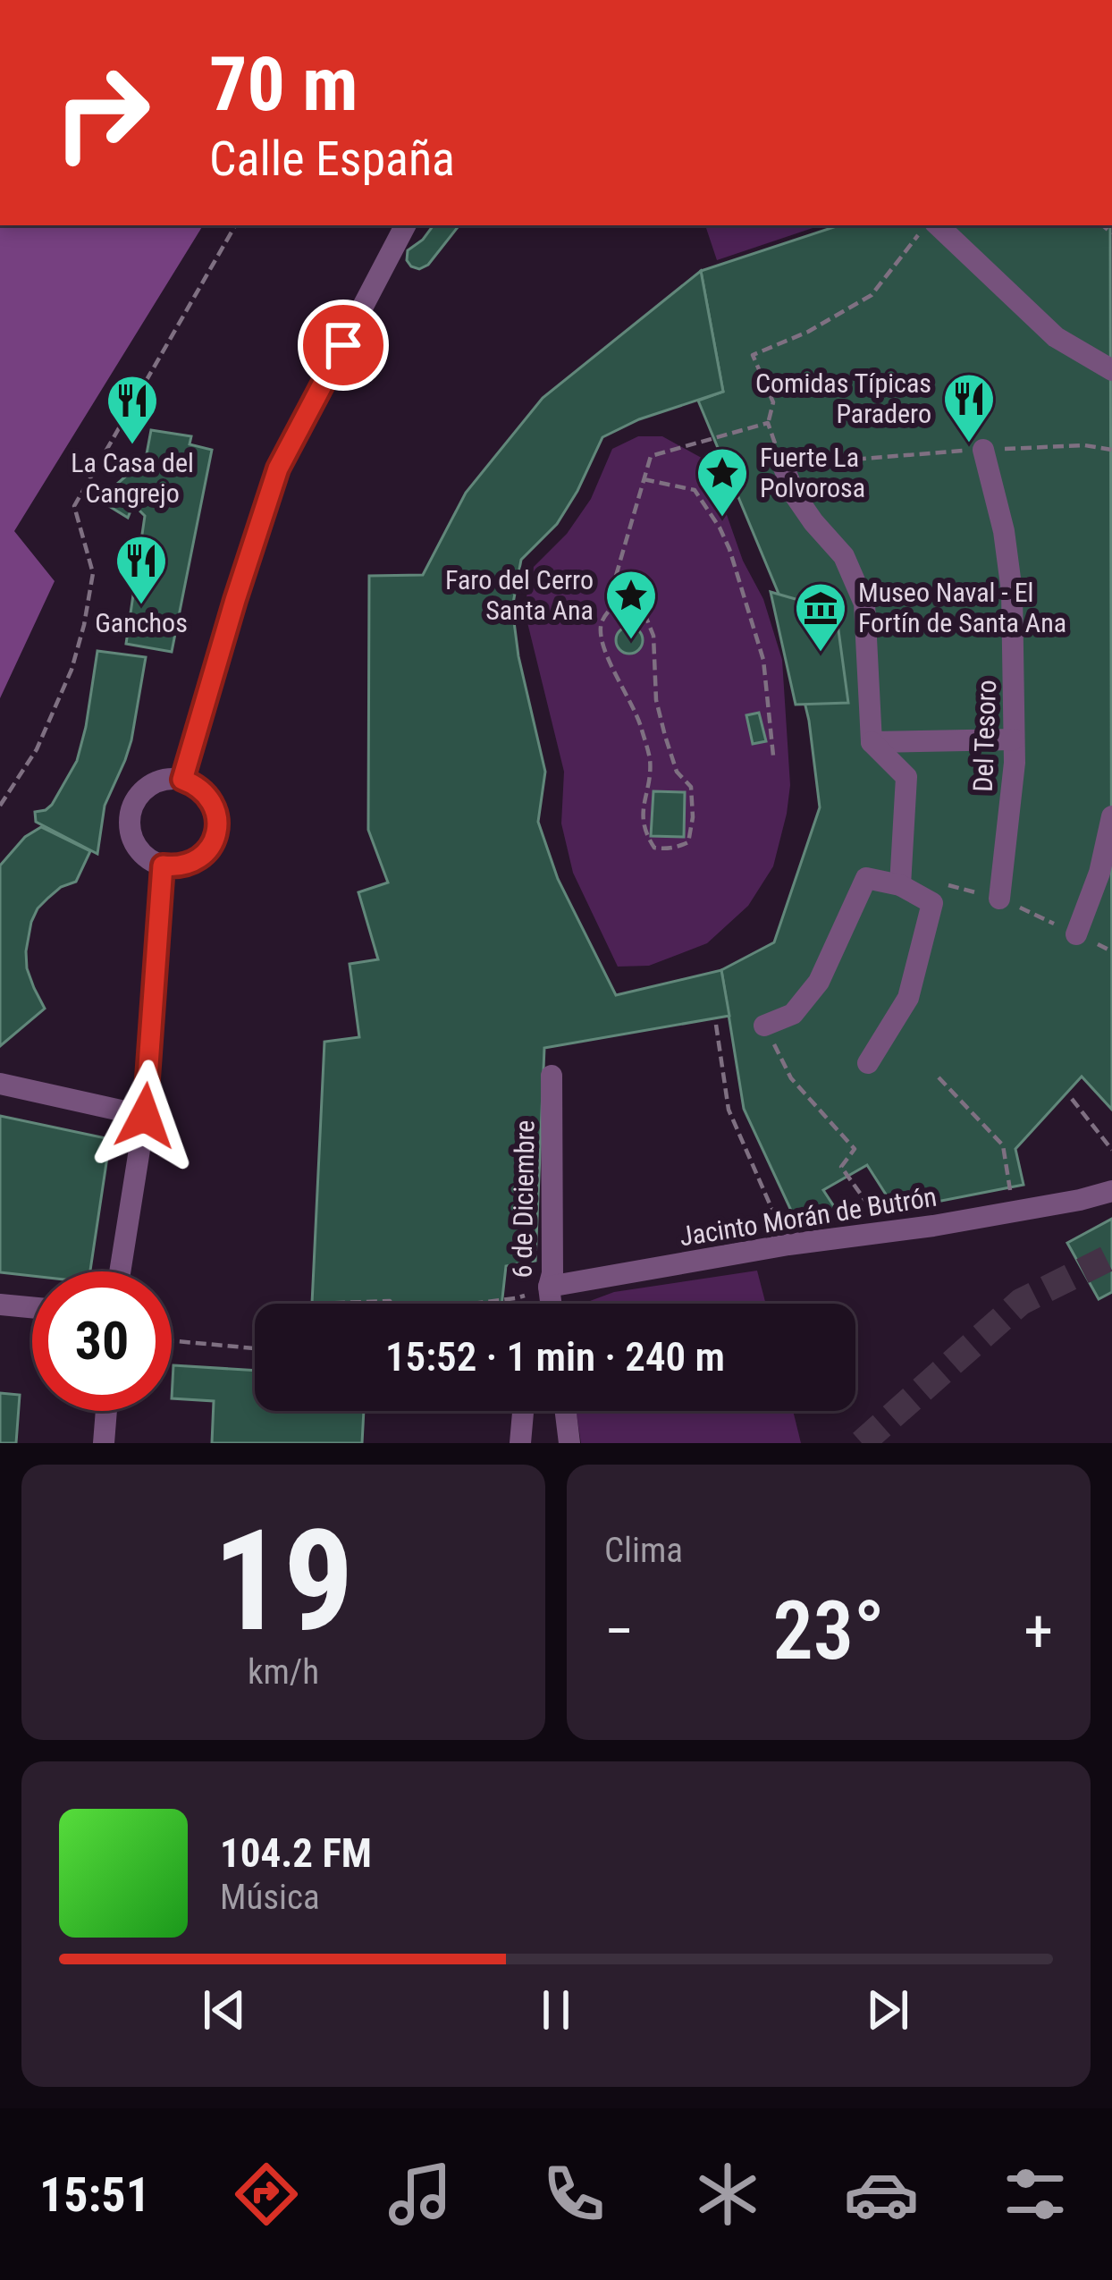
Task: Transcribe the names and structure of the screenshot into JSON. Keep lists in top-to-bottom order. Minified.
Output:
{"streets":{"street":["Del Tesoro","6 de Diciembre","Jacinto Morán de Butrón"]},"crossings":[["6 de Diciembre","Jacinto Morán de Butrón"]],"places":{"restaurant":["Comidas Típicas Paradero","La Casa del Cangrejo","Ganchos"],"place":["Fuerte La Polvorosa","Faro del Cerro Santa Ana"],"museum":["Museo Naval - El Fortín de Santa Ana"]},"page":{"turn":["70 m","Calle España"],"limit":"30","trip":"15:52 · 1 min · 240 m","tile":[["19","km/h"],"Clima"],"heat":["−","23°","+"],"song":["104.2 FM","Música"],"tabs":"15:51"}}
